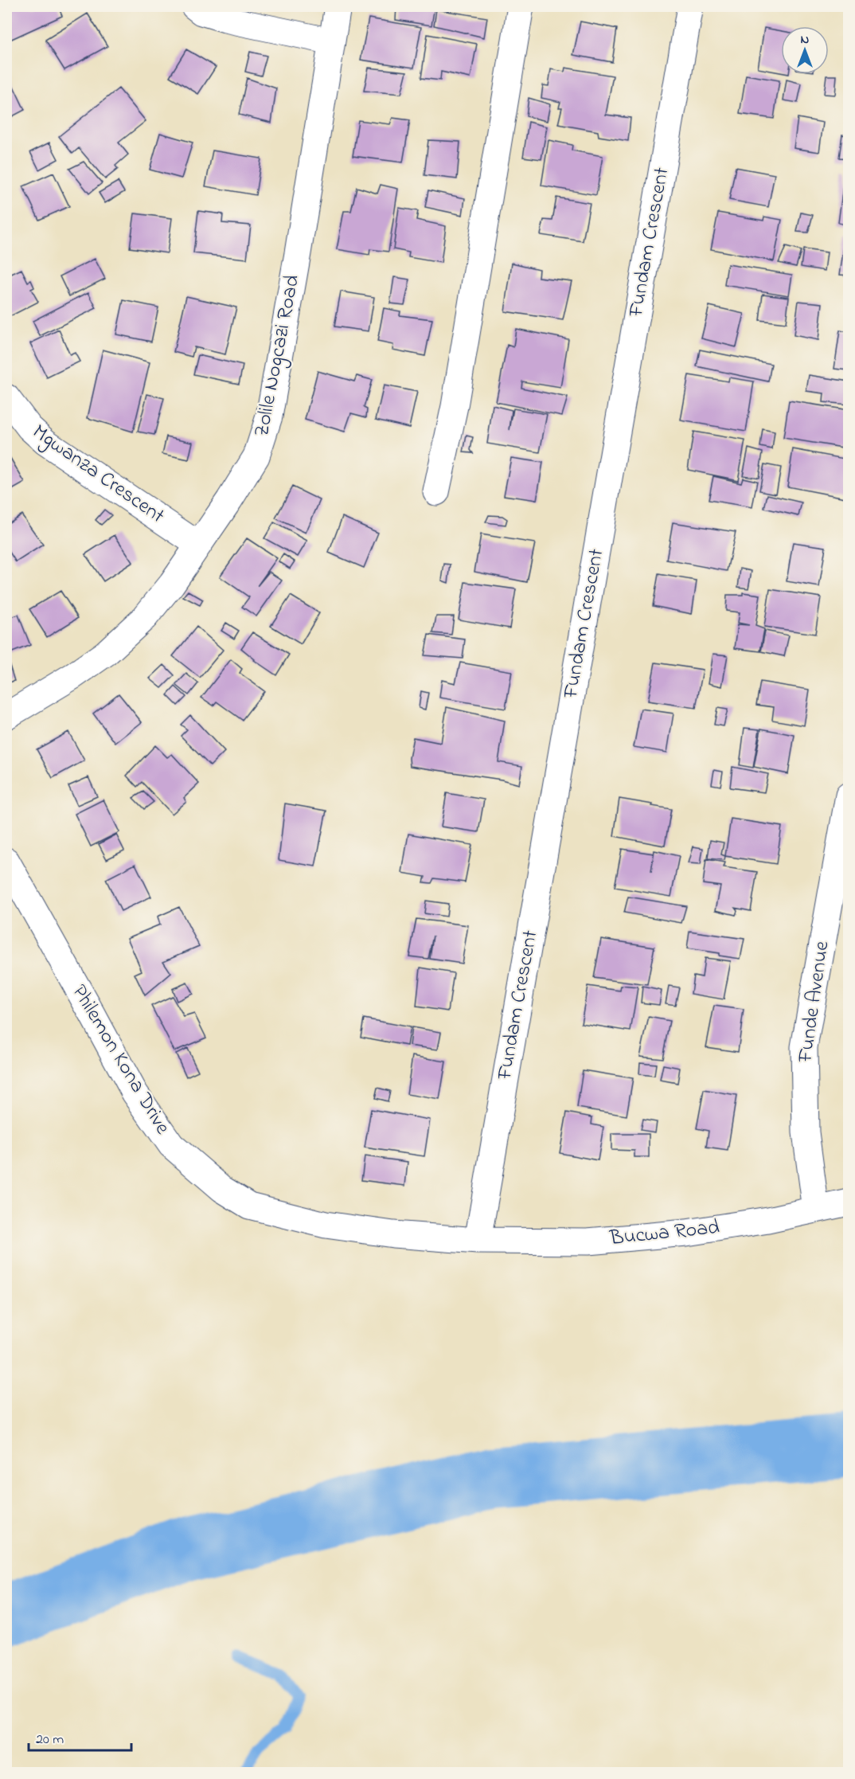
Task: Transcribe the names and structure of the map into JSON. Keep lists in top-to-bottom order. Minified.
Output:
{"streets":{"street":["Fundam Crescent","Zolile Nogcazi Road","Mgwanza Crescent","Funde Avenue","Philemon Kona Drive","Bucwa Road"]},"crossings":[["Fundam Crescent","Philemon Kona Drive"],["Fundam Crescent","Bucwa Road"],["Zolile Nogcazi Road","Mgwanza Crescent"],["Funde Avenue","Bucwa Road"],["Philemon Kona Drive","Bucwa Road"]],"scale_bar":"20 m","north":"top"}
